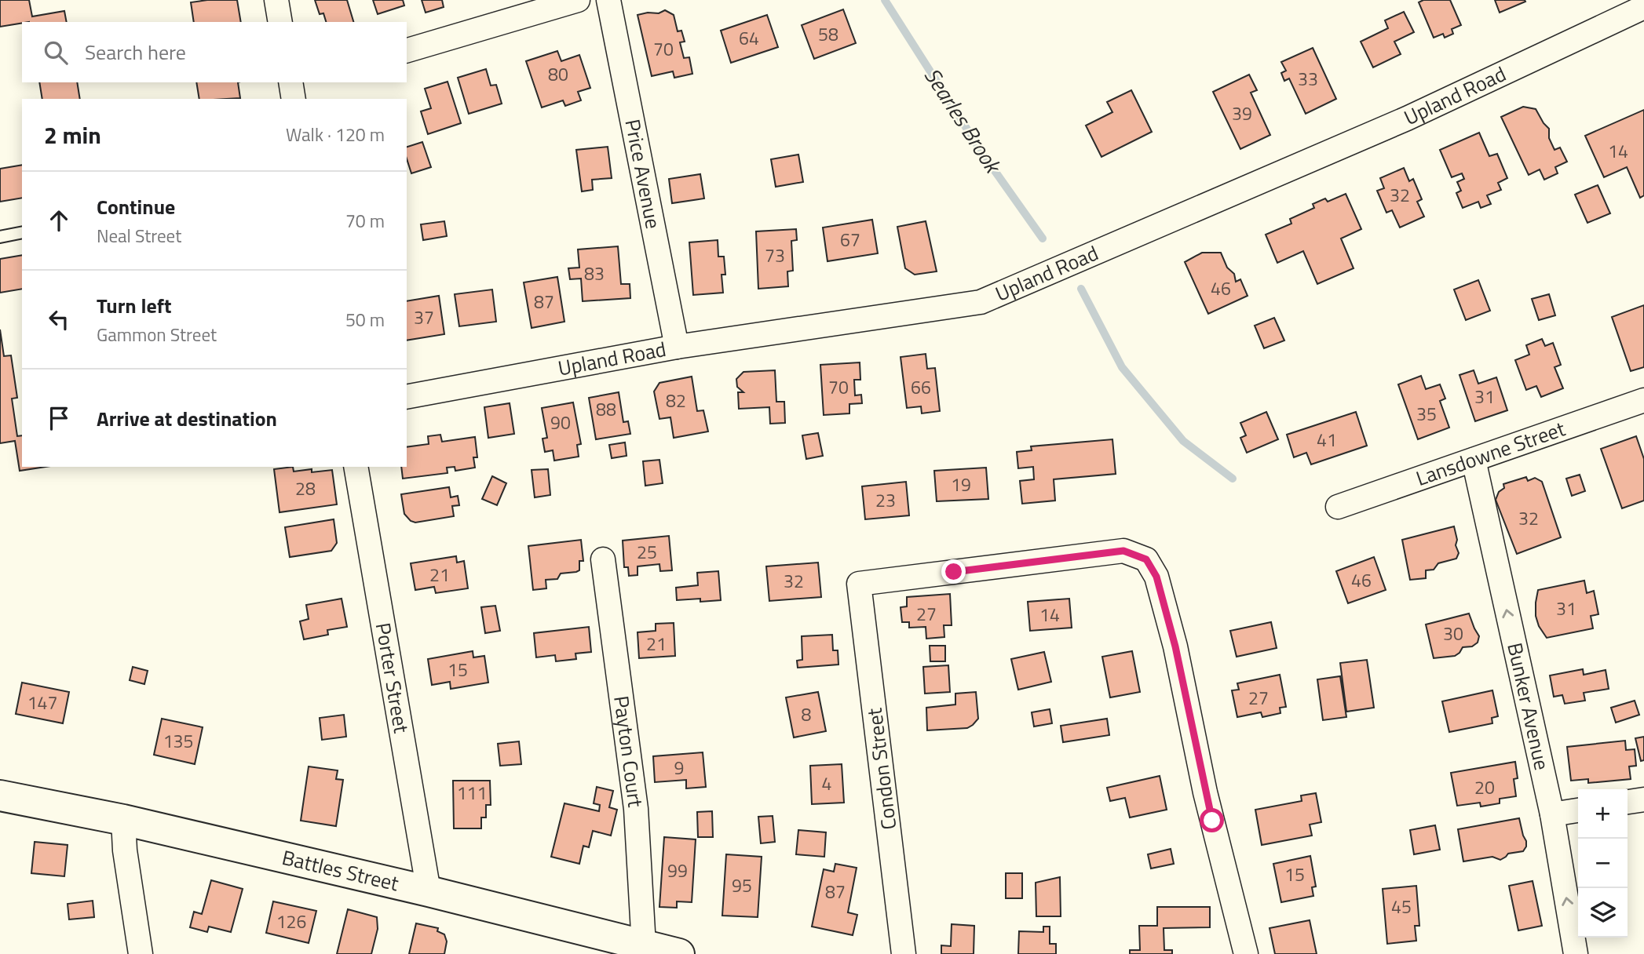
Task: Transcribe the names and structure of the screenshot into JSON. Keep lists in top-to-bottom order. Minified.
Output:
{"streets":{"street":["Upland Road","Price Avenue","Lansdowne Street","Porter Street","Bunker Avenue","Payton Court","Condon Street","Battles Street"]},"crossings":[["Upland Road","Price Avenue"],["Lansdowne Street","Bunker Avenue"],["Porter Street","Battles Street"],["Payton Court","Battles Street"]],"one_way":["Bunker Avenue"],"water":["Searles Brook"],"house_numbers":["58","64","70","80","33","39","14","32","67","73","83","46","87","37","70","66","31","82","88","35","90","41","19","28","23","32","25","21","46","32","31","27","14","30","21","15","27","147","8","135","9","4","20","111","99","15","95","87","45","126"],"page":{"search":"Search here","heading":["2 min","Walk · 120 m"],"list":[["Continue","Neal Street","70 m"],["Turn left","Gammon Street","50 m"],"Arrive at destination"],"map_buttons":["+","−"]}}
